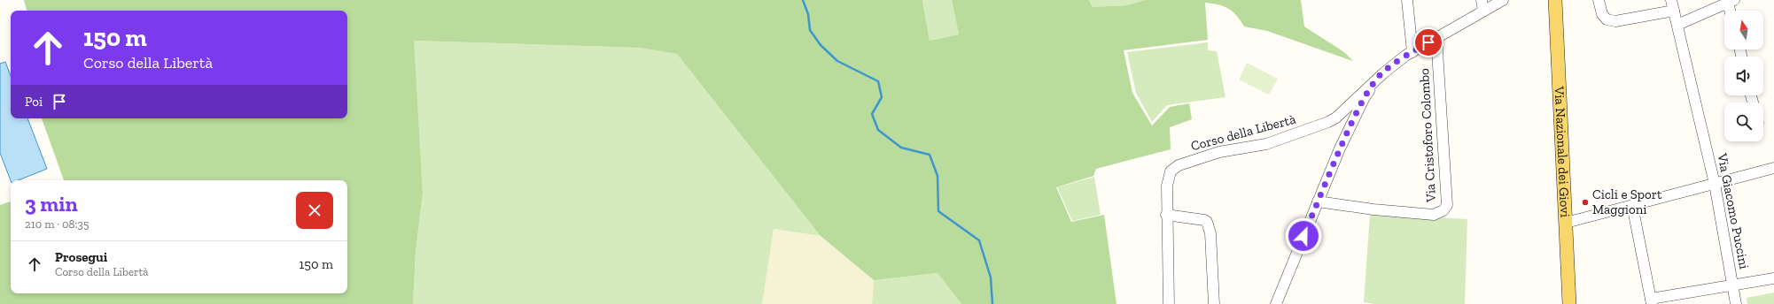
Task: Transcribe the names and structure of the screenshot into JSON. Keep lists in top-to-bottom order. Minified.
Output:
{"streets":{"main road":["Via Nazionale dei Giovi"],"street":["Corso della Libertà","Via Cristoforo Colombo","Via Giacomo Puccini"]},"crossings":[["Corso della Libertà","Via Cristoforo Colombo"]],"places":["Cicli e Sport Maggioni"],"north":"top","page":{"turn":["150 m","Corso della Libertà"],"then":"Poi","heading":["3 min","210 m · 08:35"],"list":[{"name":"Prosegui","note":"Corso della Libertà","value":"150 m"}]}}
